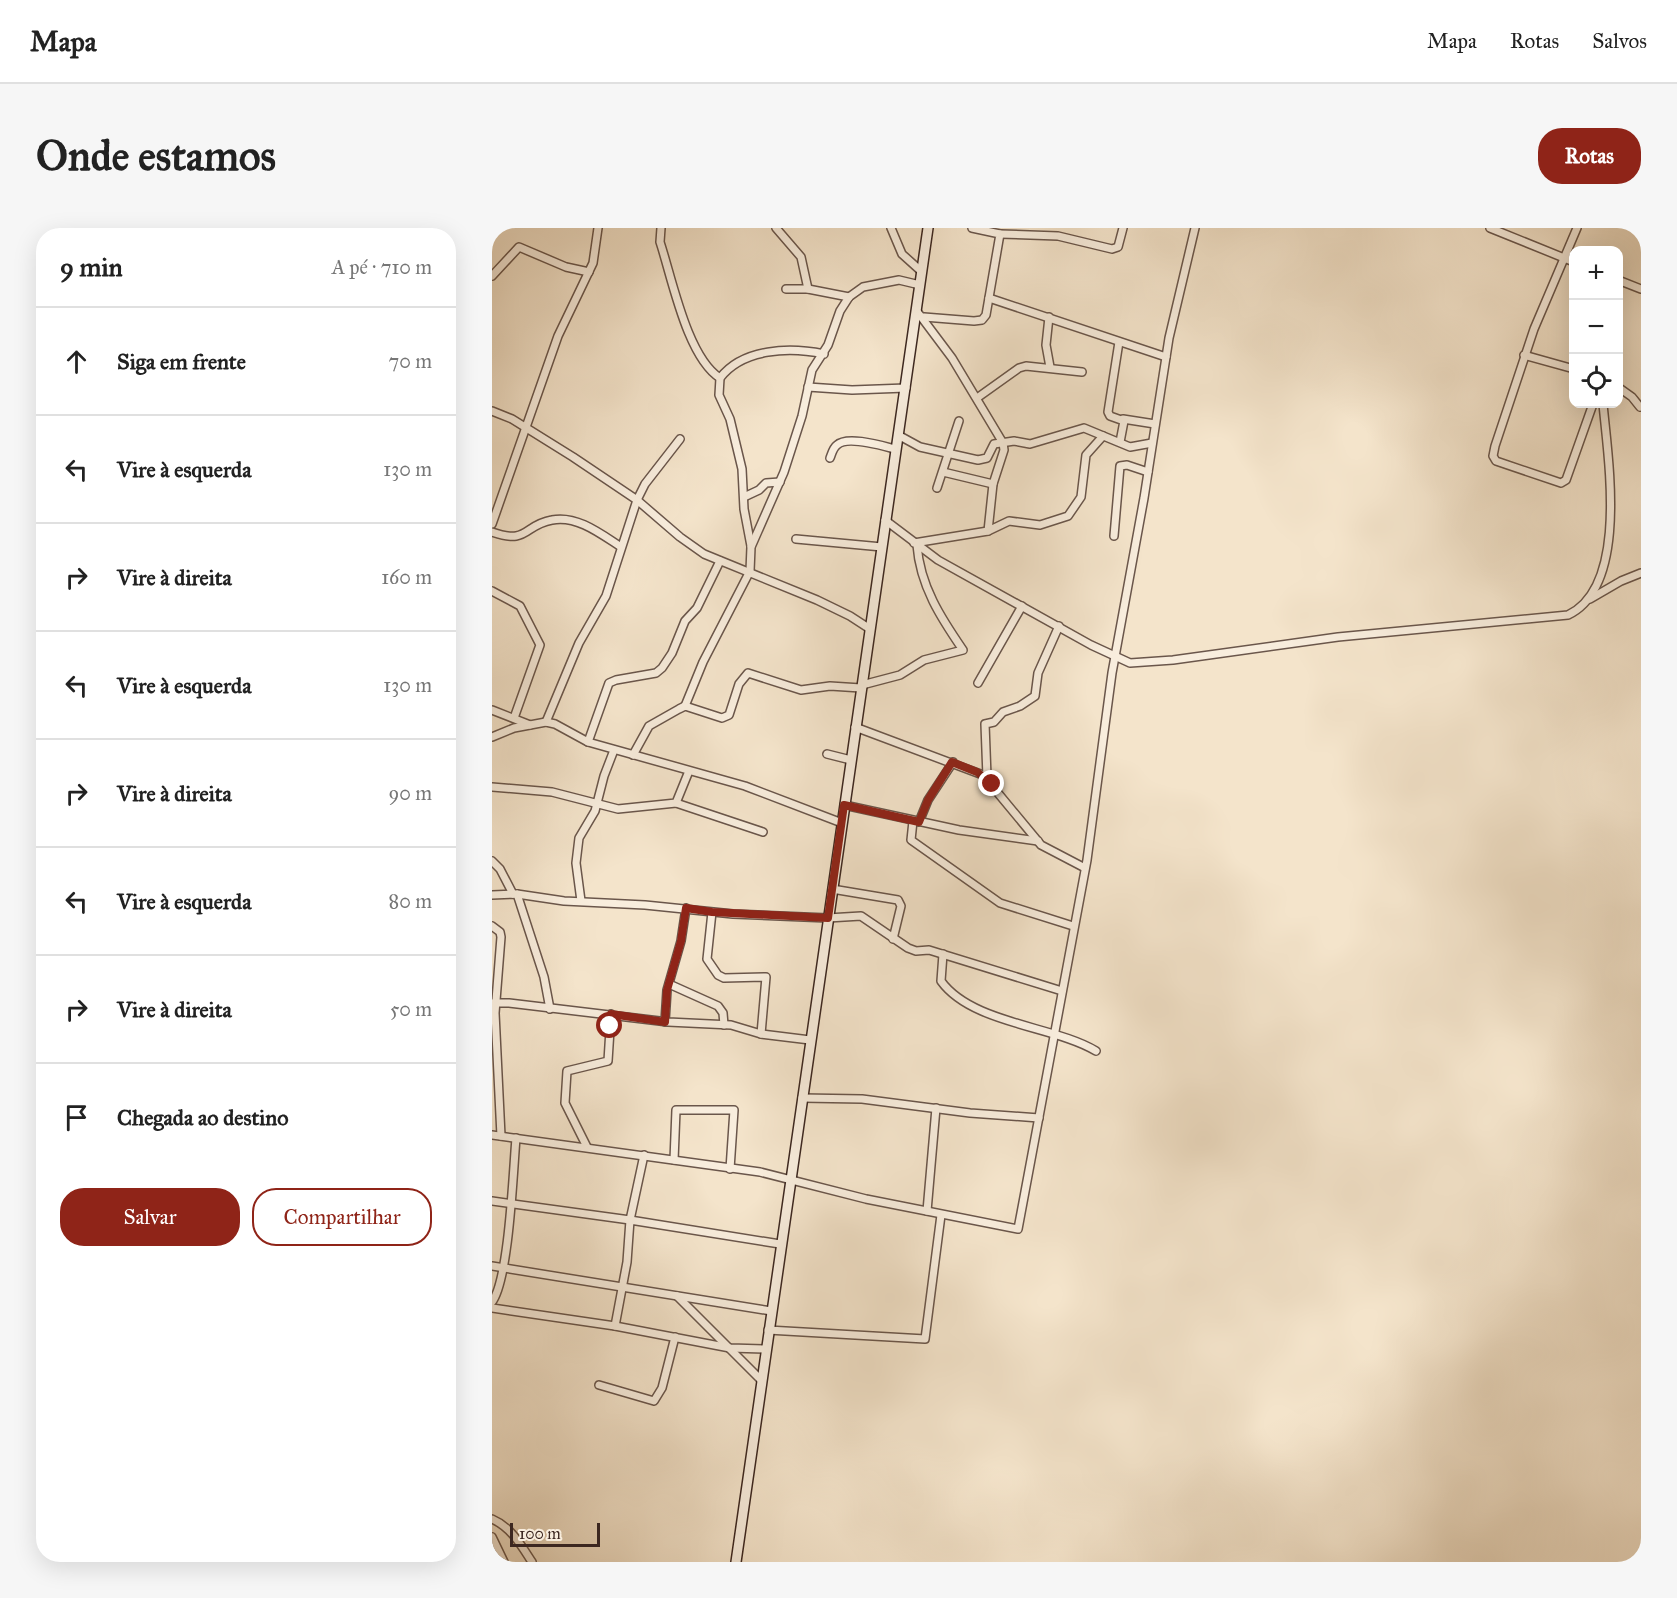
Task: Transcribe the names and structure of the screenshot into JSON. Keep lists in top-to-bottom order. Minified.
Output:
{"scale_bar":"100 m","page":{"header":"Mapa","nav":["Mapa","Rotas","Salvos"],"buttons":["Rotas",["Salvar","Compartilhar"]],"title":"Onde estamos","heading":["9 min","A pé · 710 m"],"map_buttons":["+","−"],"list":[["Siga em frente","70 m"],["Vire à esquerda","130 m"],["Vire à direita","160 m"],["Vire à esquerda","130 m"],["Vire à direita","90 m"],["Vire à esquerda","80 m"],["Vire à direita","50 m"],"Chegada ao destino"],"scale":"100 m"}}
